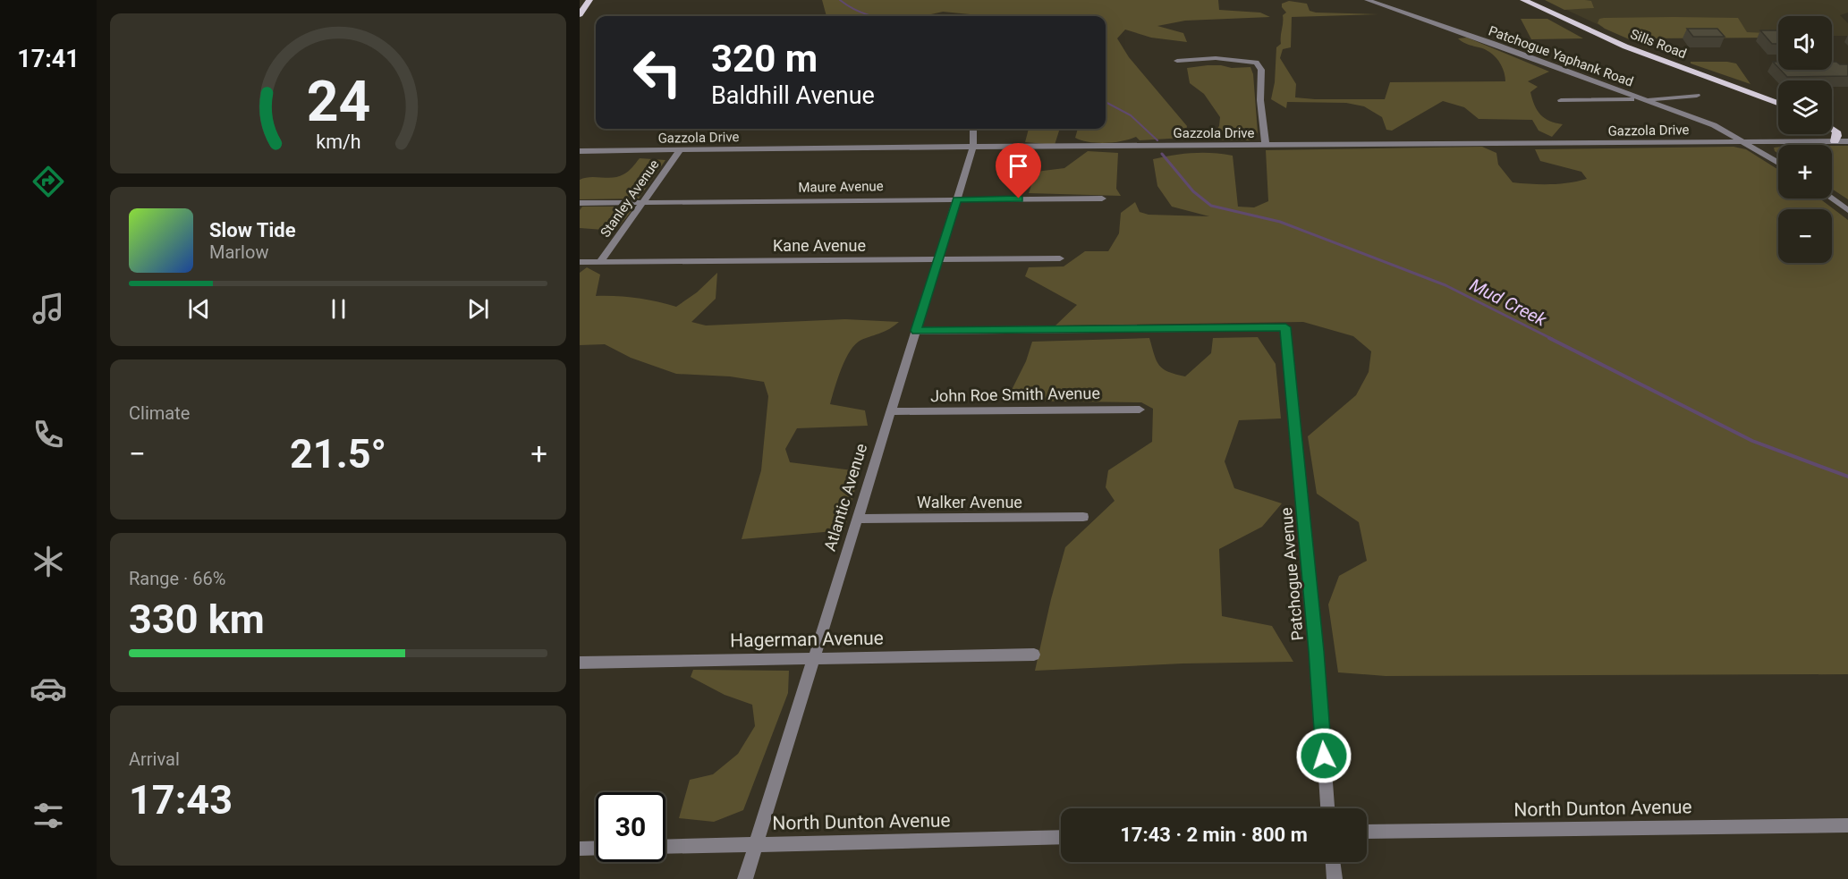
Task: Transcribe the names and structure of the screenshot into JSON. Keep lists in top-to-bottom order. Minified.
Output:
{"streets":{"main road":["Sills Road"],"street":["Patchogue Yaphank Road","Gazzola Drive","Maure Avenue","Stanley Avenue","Kane Avenue","John Roe Smith Avenue","Atlantic Avenue","Walker Avenue","Patchogue Avenue","Hagerman Avenue","North Dunton Avenue"]},"crossings":[["Patchogue Yaphank Road","Gazzola Drive"],["Gazzola Drive","Stanley Avenue"],["Gazzola Drive","Atlantic Avenue"],["Maure Avenue","Stanley Avenue"],["Maure Avenue","Atlantic Avenue"],["Stanley Avenue","Kane Avenue"],["Kane Avenue","Atlantic Avenue"],["John Roe Smith Avenue","Atlantic Avenue"],["Atlantic Avenue","Walker Avenue"],["Atlantic Avenue","Patchogue Avenue"],["Atlantic Avenue","Hagerman Avenue"],["Atlantic Avenue","North Dunton Avenue"]],"water":["Mud Creek"],"page":{"tabs":"17:41","map_buttons":["+","−"],"turn":["320 m","Baldhill Avenue"],"song":["Slow Tide","Marlow"],"tile":["Climate",["Range · 66%","330 km"],["Arrival","17:43"]],"heat":["−","21.5°","+"],"limit":"30","trip":"17:43 · 2 min · 800 m","gauge":["24","km/h"]}}
